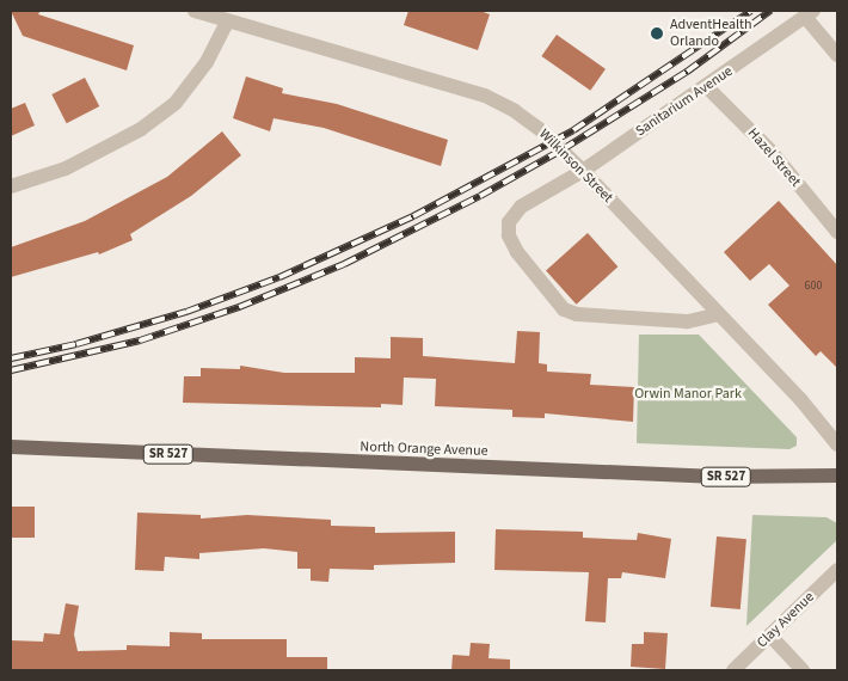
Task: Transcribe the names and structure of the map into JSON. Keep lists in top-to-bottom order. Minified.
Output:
{"streets":{"main road":["North Orange Avenue","SR 527"],"street":["Sanitarium Avenue","Hazel Street","Wilkinson Street","Clay Avenue"]},"crossings":[["Sanitarium Avenue","Hazel Street"],["Sanitarium Avenue","Wilkinson Street"]],"parks":["Orwin Manor Park"],"places":["AdventHealth Orlando"],"house_numbers":["600"]}
